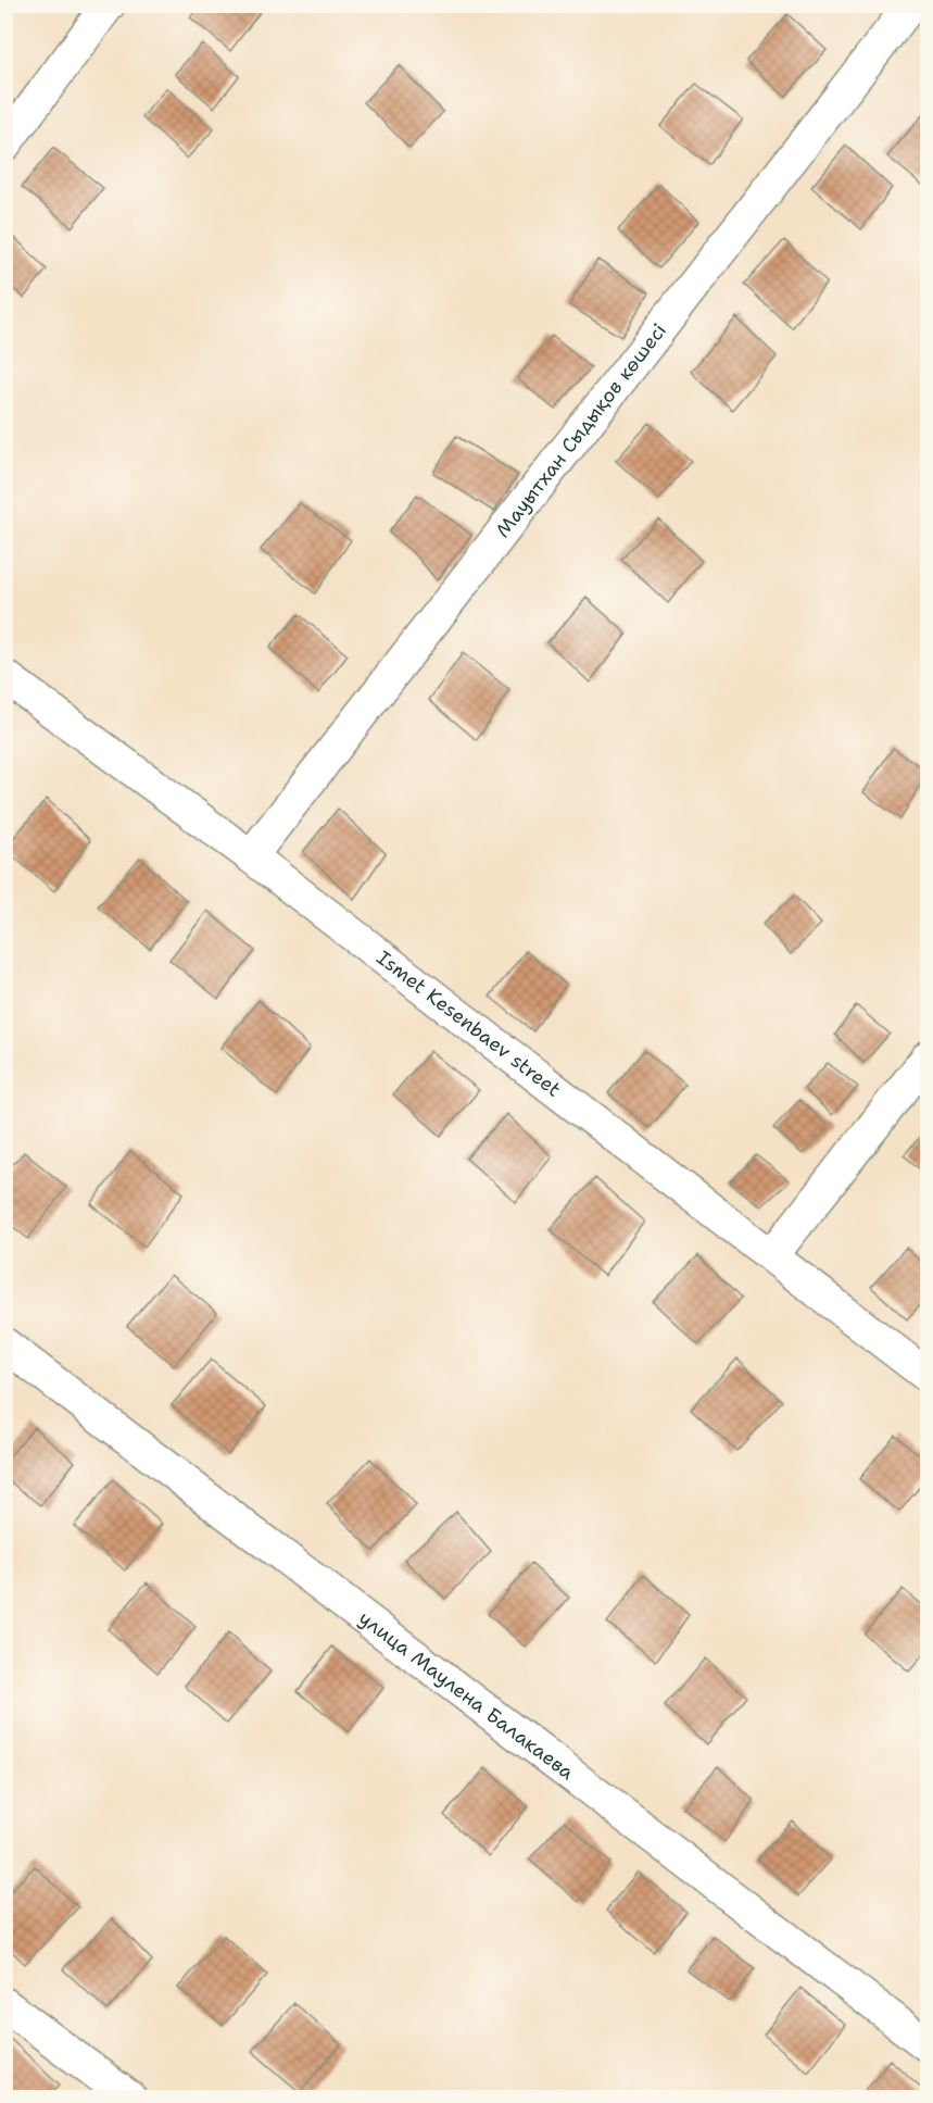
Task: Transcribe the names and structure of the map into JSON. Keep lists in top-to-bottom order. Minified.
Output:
{"streets":{"street":["Мауытхан Сыдықов көшесі","Ismet Kesenbaev street","улица Маулена Балакаева"]},"crossings":[["Мауытхан Сыдықов көшесі","Ismet Kesenbaev street"]]}
